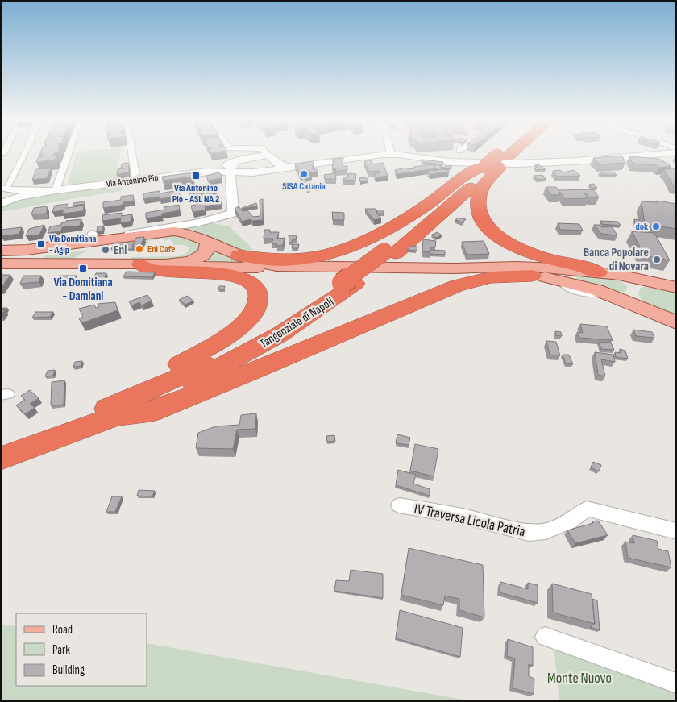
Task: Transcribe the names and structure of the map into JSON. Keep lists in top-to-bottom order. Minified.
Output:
{"streets":{"highway":["Tangenziale di Napoli"],"street":["Via Antonino Pio","IV Traversa Licola Patria"]},"parks":["Monte Nuovo"],"places":{"other":["SISA Catania","dok","Eni Cafe","Eni","Banca Popolare di Novara"],"transit":["Via Antonino Pio - ASL NA 2","Via Domitiana - Agip","Via Domitiana - Damiani"]},"legend":["Road","Park","Building"]}
